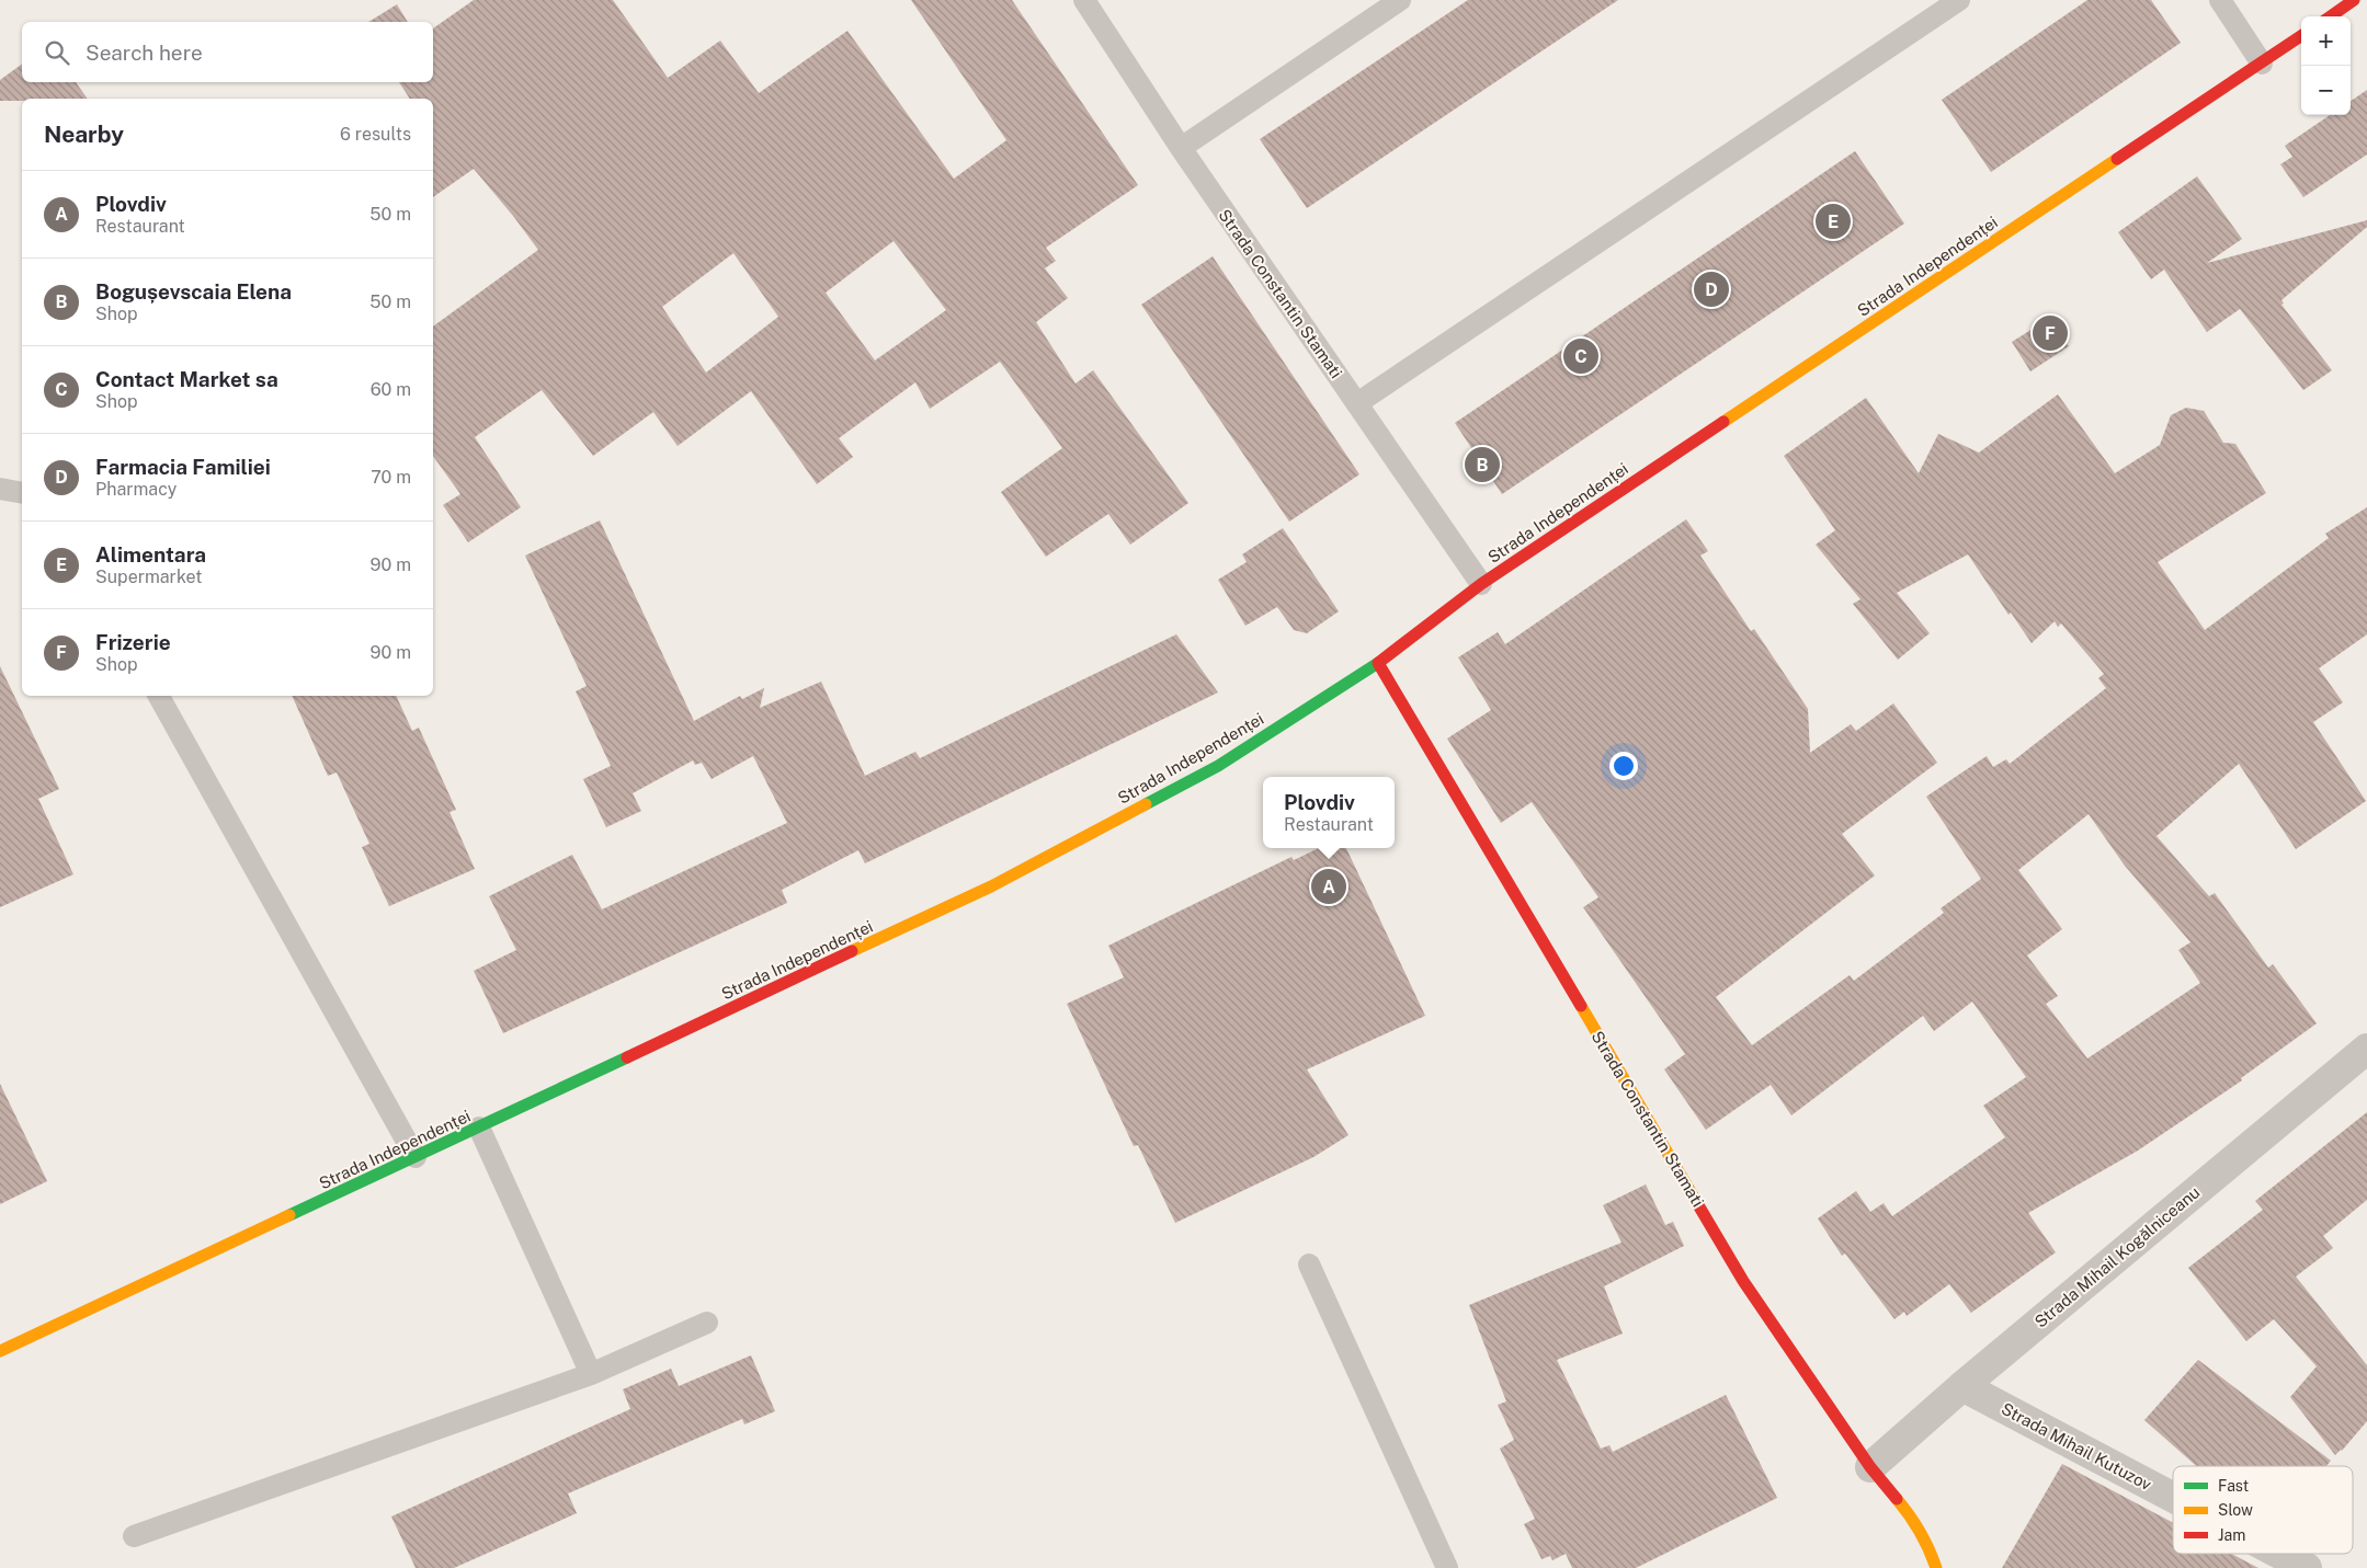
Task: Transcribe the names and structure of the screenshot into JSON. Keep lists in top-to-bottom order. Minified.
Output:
{"streets":{"street":["Strada Independenței","Strada Constantin Stamati","Strada Mihail Kogălniceanu","Strada Mihail Kutuzov"]},"crossings":[["Strada Independenței","Strada Constantin Stamati"],["Strada Constantin Stamati","Strada Mihail Kogălniceanu"],["Strada Mihail Kogălniceanu","Strada Mihail Kutuzov"]],"legend":["Fast","Slow","Jam"],"page":{"map_buttons":["+","−"],"search":"Search here","heading":["Nearby","6 results"],"list":[{"mark":"A","name":"Plovdiv","note":"Restaurant","value":"50 m"},{"mark":"B","name":"Bogușevscaia Elena","note":"Shop","value":"50 m"},{"mark":"C","name":"Contact Market sa","note":"Shop","value":"60 m"},{"mark":"D","name":"Farmacia Familiei","note":"Pharmacy","value":"70 m"},{"mark":"E","name":"Alimentara","note":"Supermarket","value":"90 m"},{"mark":"F","name":"Frizerie","note":"Shop","value":"90 m"}],"pins":["E","D","F","C","B","A"],"popup":["Plovdiv","Restaurant"]}}
